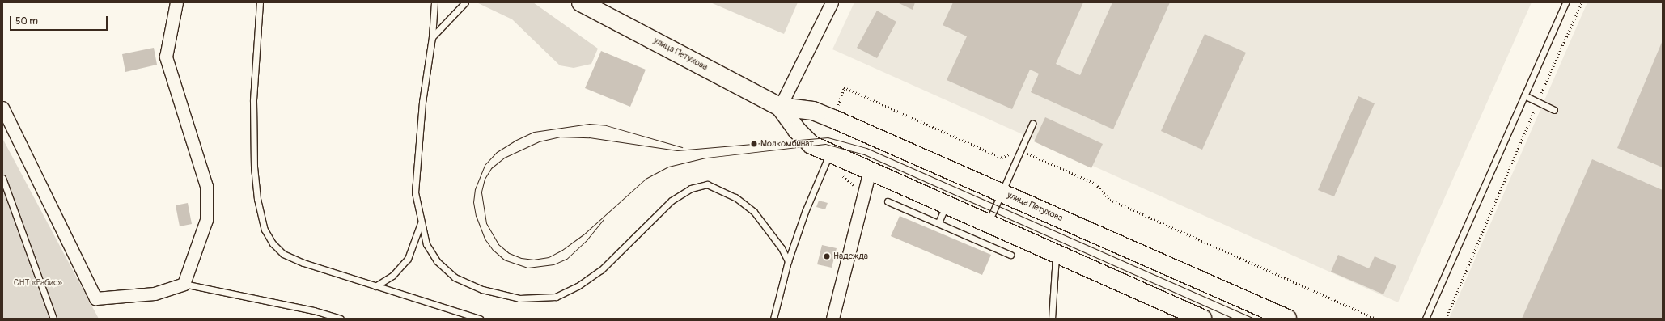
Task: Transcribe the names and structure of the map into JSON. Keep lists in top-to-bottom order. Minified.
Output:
{"streets":{"highway":["улица Петухова"]},"parks":["СНТ «Рабис»"],"places":["Молкомбинат","Надежда"],"scale_bar":"50 m"}
